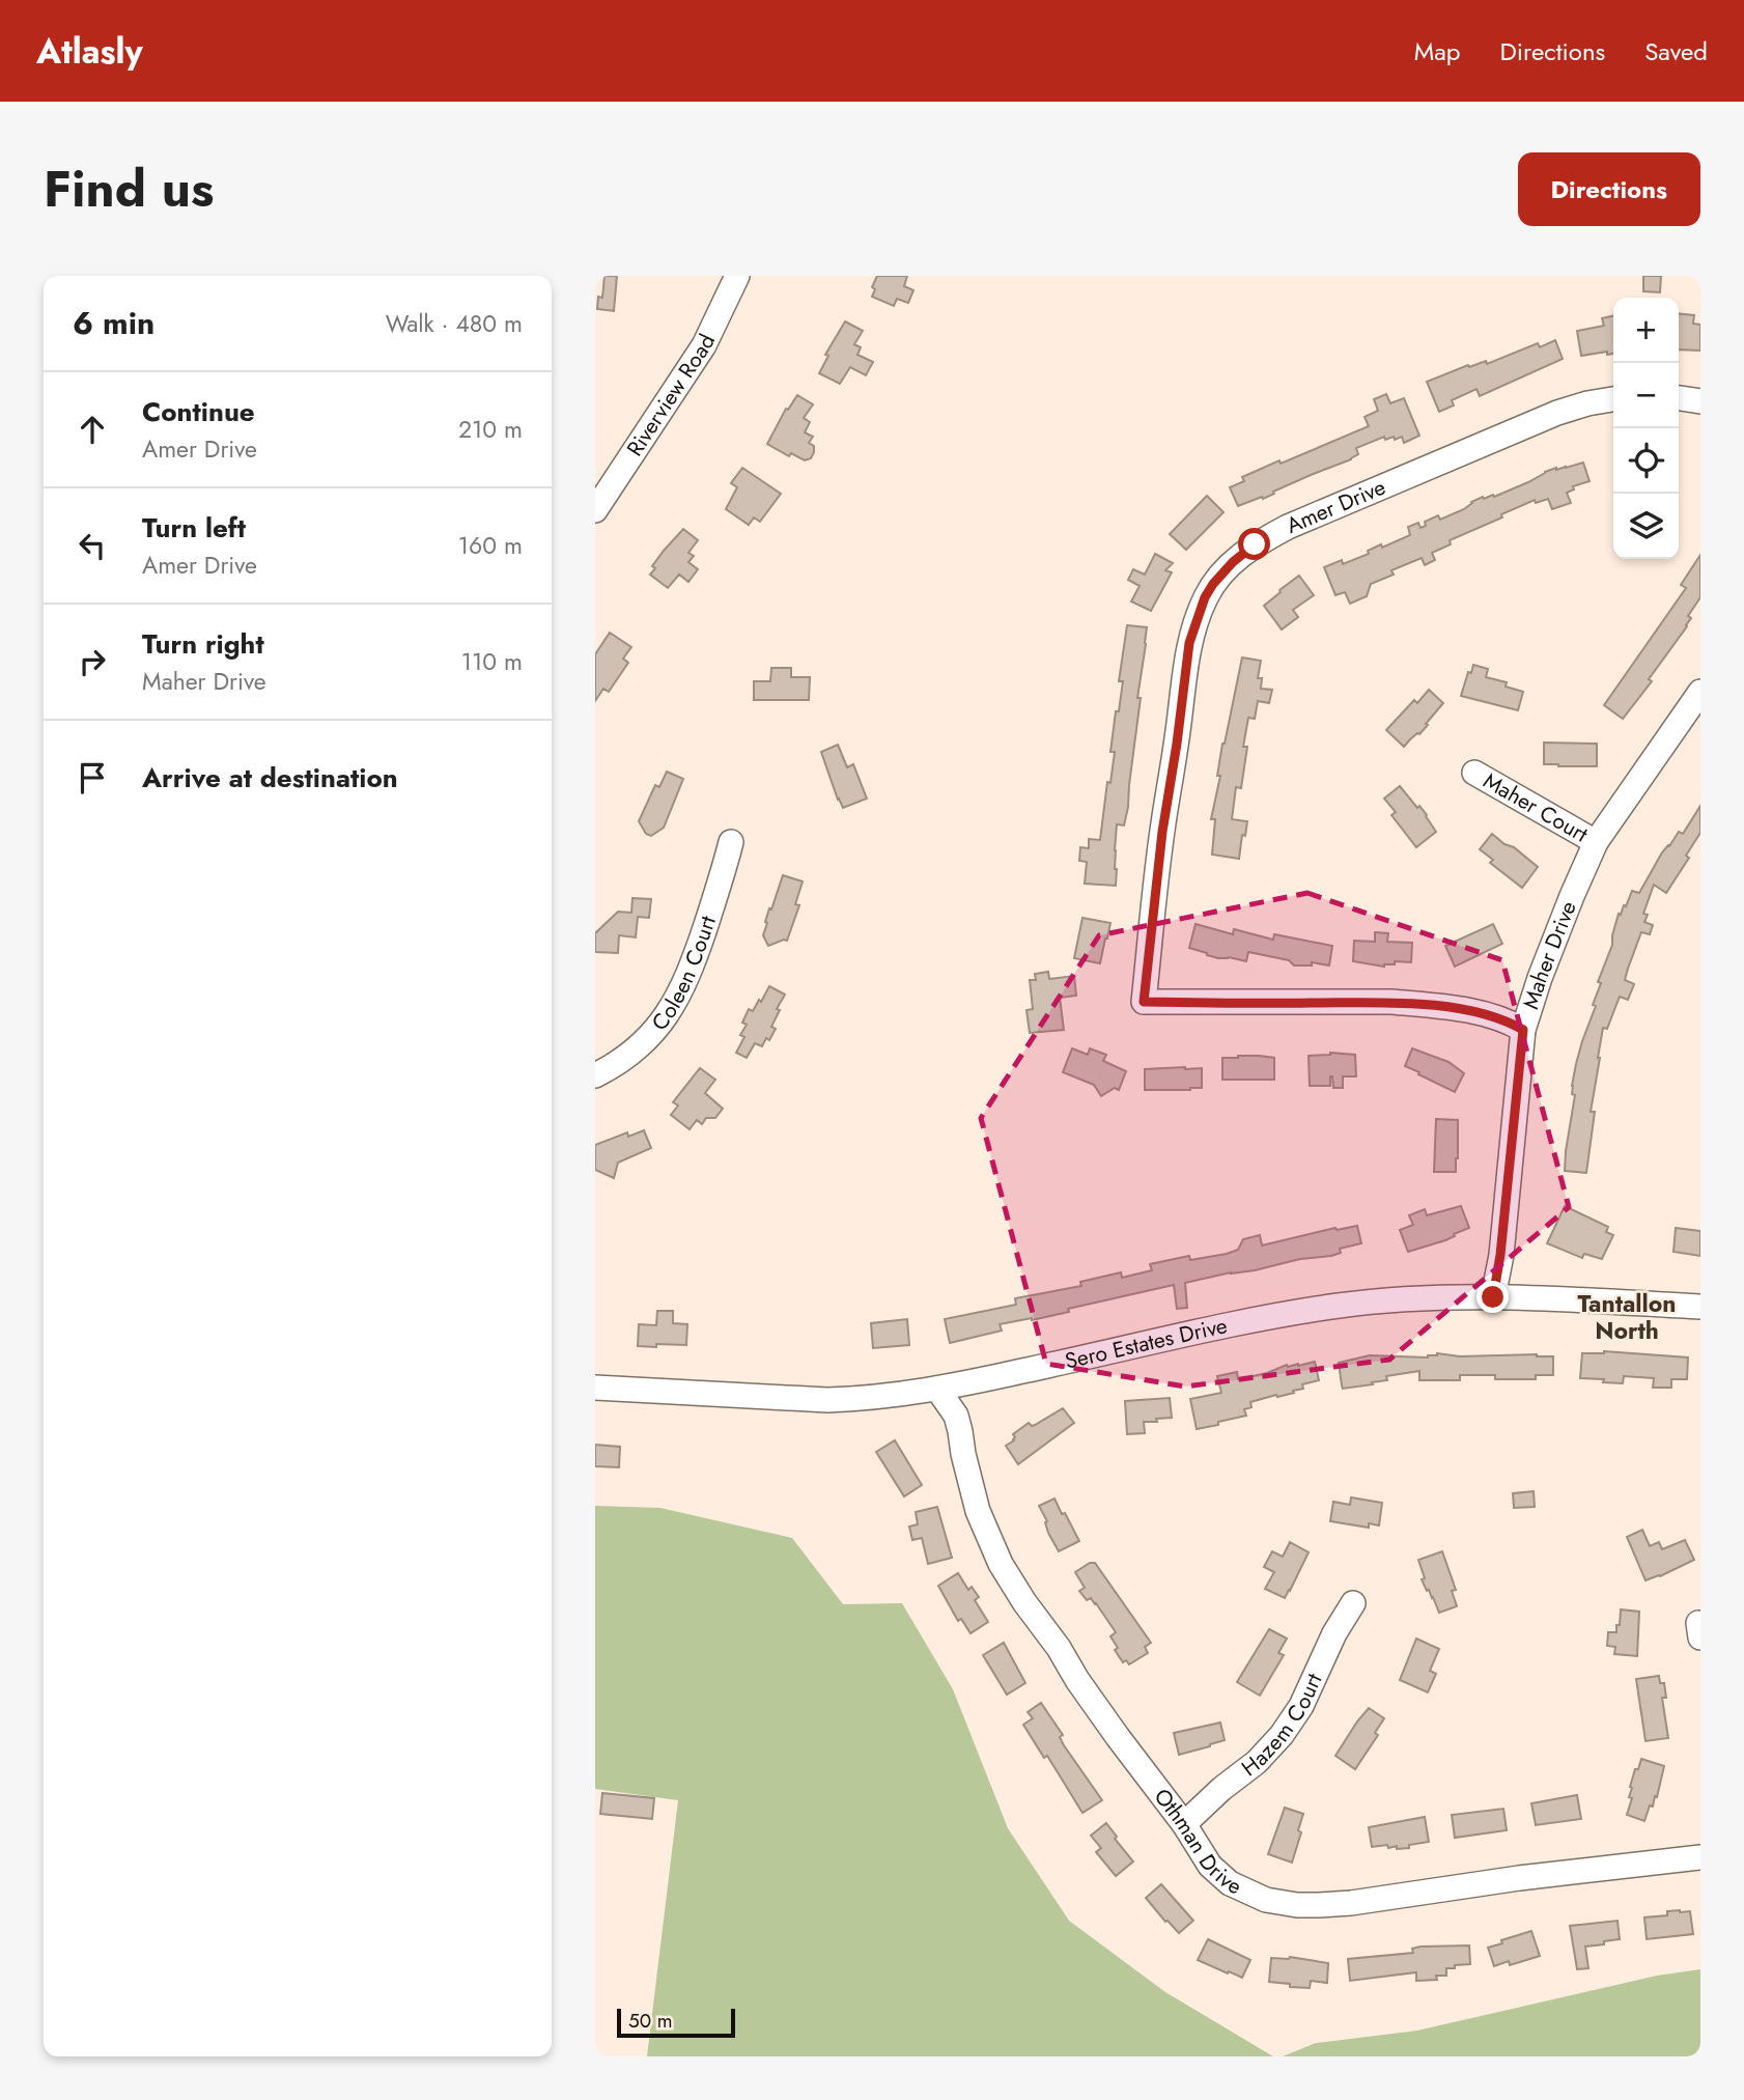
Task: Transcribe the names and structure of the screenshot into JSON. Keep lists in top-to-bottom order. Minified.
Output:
{"streets":{"street":["Riverview Road","Amer Drive","Maher Court","Maher Drive","Coleen Court","Sero Estates Drive","Hazem Court","Othman Drive"]},"crossings":[["Amer Drive","Maher Drive"],["Maher Court","Maher Drive"],["Maher Drive","Sero Estates Drive"],["Sero Estates Drive","Othman Drive"],["Hazem Court","Othman Drive"]],"districts":["Tantallon North"],"scale_bar":"50 m","page":{"header":"Atlasly","nav":["Map","Directions","Saved"],"title":"Find us","buttons":"Directions","heading":["6 min","Walk · 480 m"],"map_buttons":["+","−"],"list":[["Continue","Amer Drive","210 m"],["Turn left","Amer Drive","160 m"],["Turn right","Maher Drive","110 m"],"Arrive at destination"],"scale":"50 m"}}
